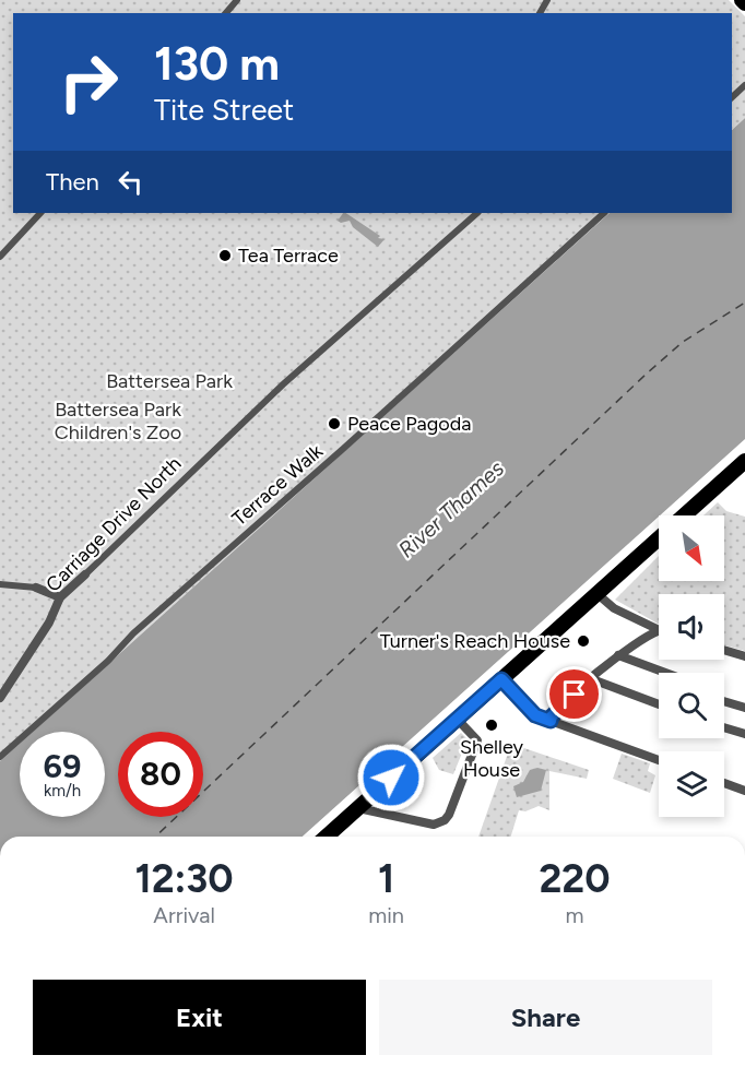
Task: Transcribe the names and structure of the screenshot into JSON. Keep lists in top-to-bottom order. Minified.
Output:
{"streets":{"street":["Terrace Walk","Carriage Drive North"]},"water":["River Thames"],"parks":["Battersea Park","Battersea Park Children's Zoo"],"places":["Tea Terrace","Peace Pagoda","Turner's Reach House","Shelley House"],"north":"bottom right","page":{"turn":["130 m","Tite Street"],"then":"Then","speed":"69 km/h","limit":"80","eta":["12:30","Arrival","1","min","220","m"],"buttons":["Exit","Share"]}}
